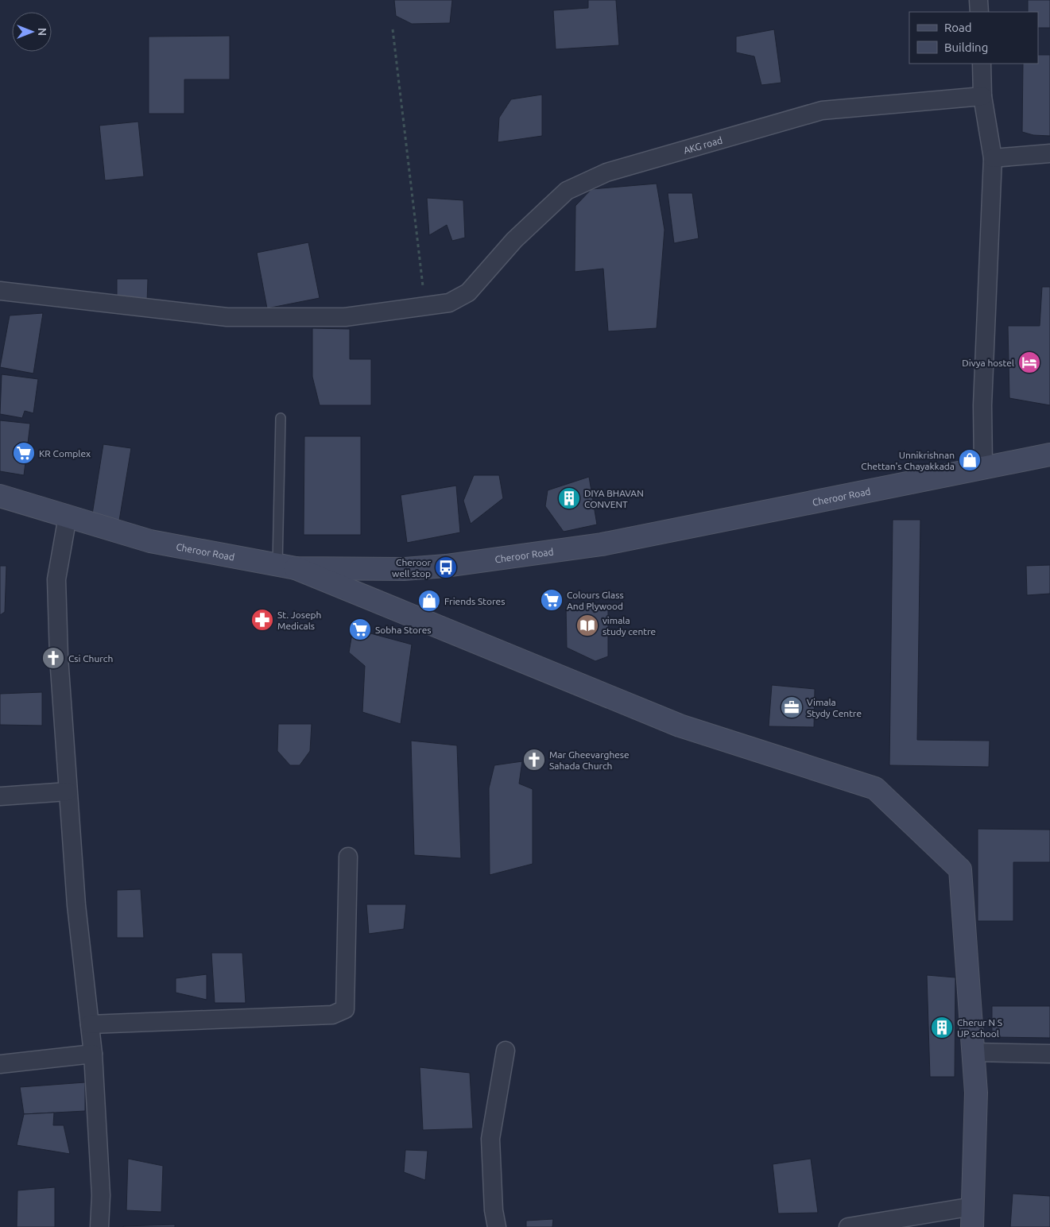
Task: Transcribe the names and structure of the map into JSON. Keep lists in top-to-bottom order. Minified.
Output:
{"streets":{"main road":["Cheroor Road"],"street":["AKG road"]},"places":{"hotel":["Divya hostel"],"supermarket":["KR Complex","Colours Glass And Plywood","Sobha Stores"],"shop":["Unnikrishnan Chettan's Chayakkada","Friends Stores"],"building":["DIYA BHAVAN CONVENT","Cherur N S UP school"],"bus stop":["Cheroor well stop"],"pharmacy":["St. Joseph Medicals"],"library":["vimala study centre"],"church":["Csi Church","Mar Gheevarghese Sahada Church"],"office":["Vimala Stydy Centre"]},"legend":["Road","Building"],"north":"right"}
